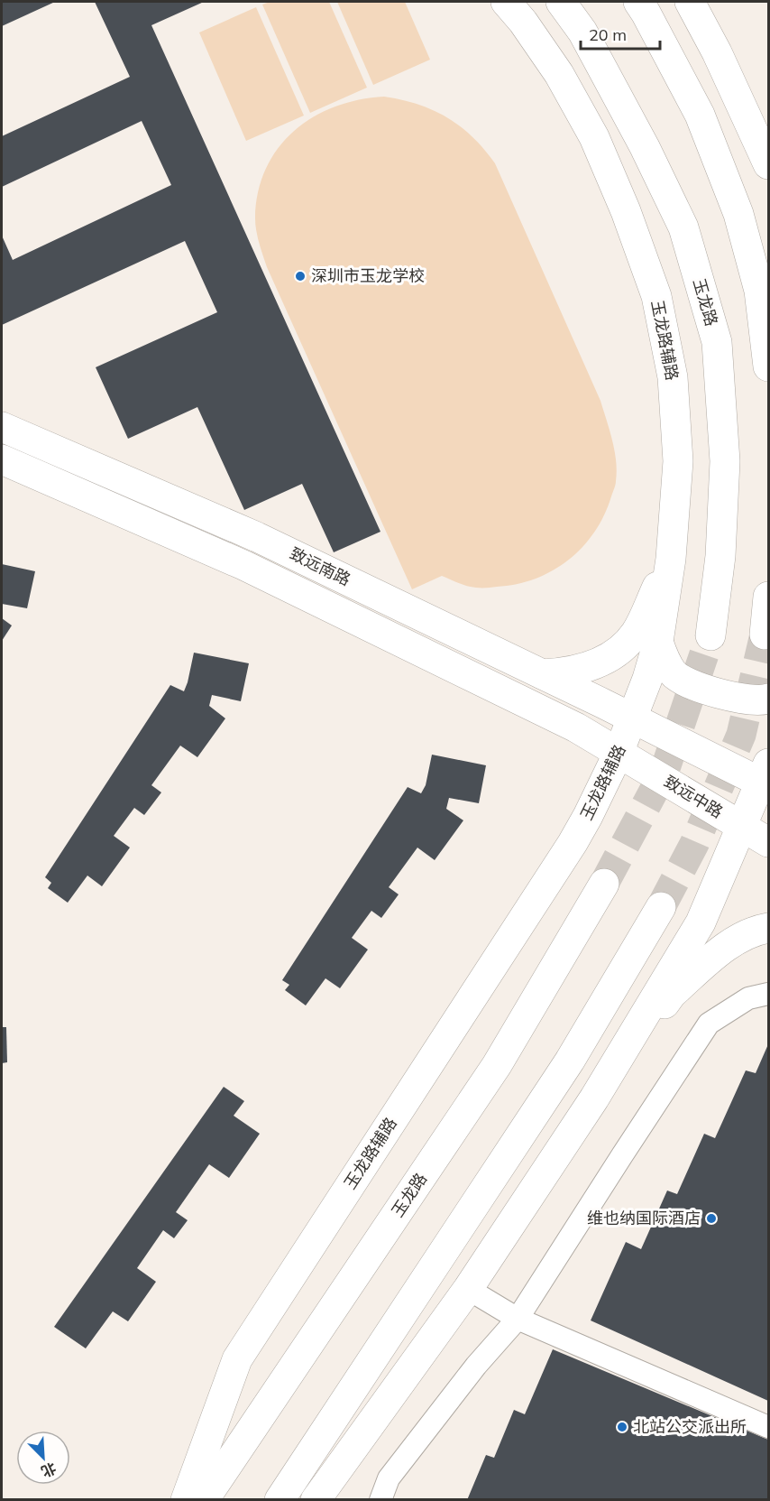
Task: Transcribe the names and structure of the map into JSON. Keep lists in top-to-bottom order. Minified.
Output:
{"streets":{"main road":["玉龙路","玉龙路辅路","致远南路","致远中路"]},"crossings":[["玉龙路辅路","致远南路"],["玉龙路辅路","致远中路"],["致远南路","致远中路"]],"places":["深圳市玉龙学校","维也纳国际酒店","北站公交派出所"],"scale_bar":"20 m","north":"bottom right"}
